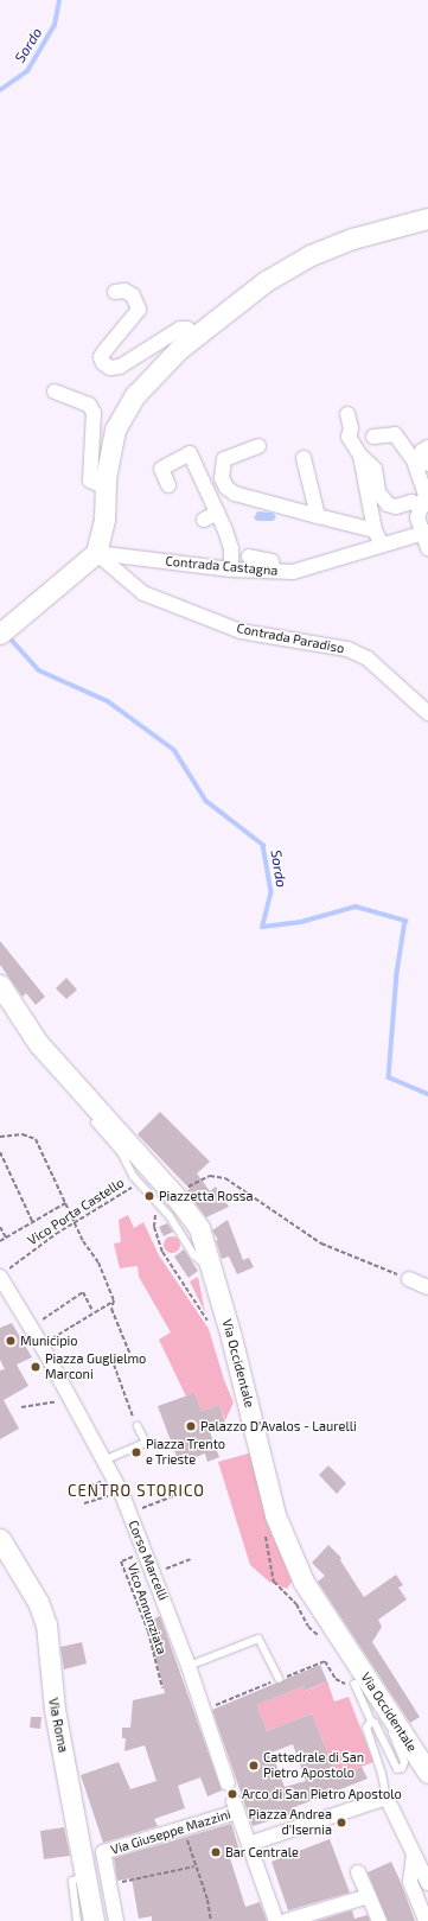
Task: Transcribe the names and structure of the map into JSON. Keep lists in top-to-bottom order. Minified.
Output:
{"streets":{"main road":["Via Occidentale","Via Roma"],"street":["Contrada Castagna","Contrada Paradiso","Corso Marcelli","Via Giuseppe Mazzini"],"path":["Vico Porta Castello","Vico Annunziata"]},"crossings":[["Contrada Castagna","Contrada Paradiso"],["Vico Porta Castello","Via Occidentale"],["Vico Porta Castello","Corso Marcelli"],["Corso Marcelli","Vico Annunziata"]],"districts":["CENTRO STORICO"],"water":["Sordo"],"places":["Piazzetta Rossa","Municipio","Piazza Guglielmo Marconi","Palazzo D'Avalos - Laurelli","Piazza Trento e Trieste","Cattedrale di San Pietro Apostolo","Arco di San Pietro Apostolo","Piazza Andrea d'Isernia","Bar Centrale"]}
